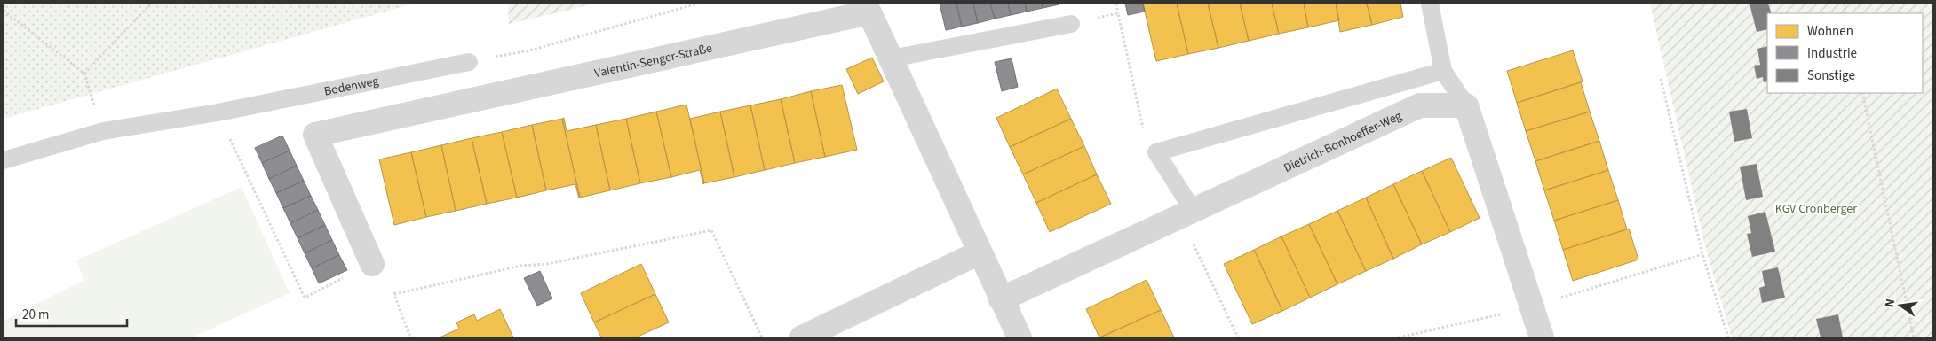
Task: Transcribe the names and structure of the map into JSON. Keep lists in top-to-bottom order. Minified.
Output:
{"streets":{"street":["Valentin-Senger-Straße","Dietrich-Bonhoeffer-Weg"],"lane":["Bodenweg"]},"crossings":[["Valentin-Senger-Straße","Dietrich-Bonhoeffer-Weg"]],"parks":["KGV Cronberger"],"legend":["Wohnen","Industrie","Sonstige"],"scale_bar":"20 m","north":"left"}
